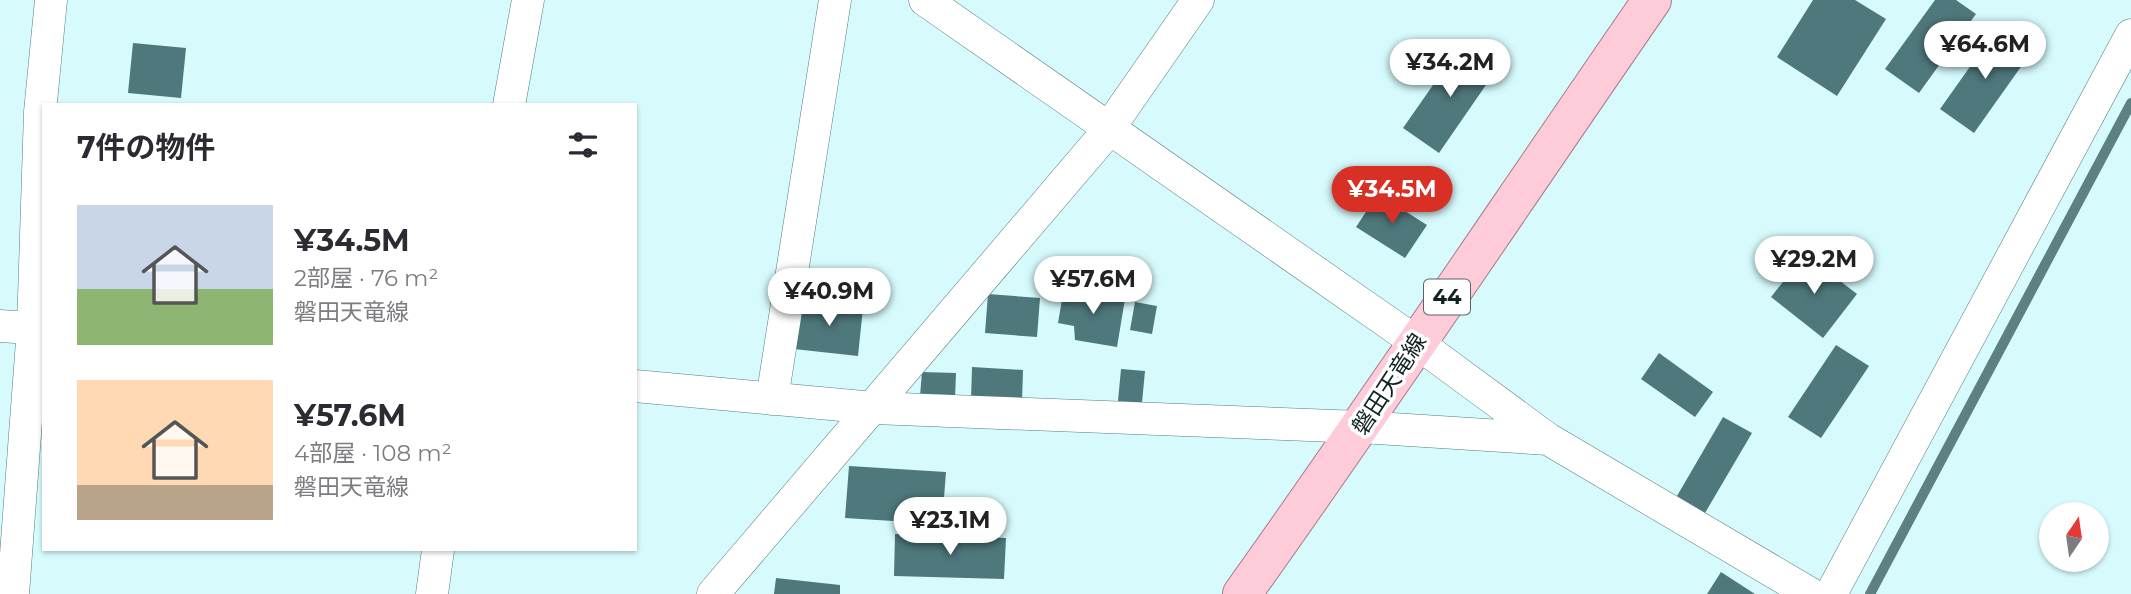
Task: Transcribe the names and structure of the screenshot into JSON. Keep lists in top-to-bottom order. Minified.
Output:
{"streets":{"main road":["44","磐田天竜線"]},"north":"top","page":{"price":["¥64.6M","¥34.2M","¥34.5M","¥29.2M","¥57.6M","¥40.9M","¥23.1M"],"heading":"7件の物件","list":[{"name":"¥34.5M","note":"2部屋 · 76 m² · 磐田天竜線"},{"name":"¥57.6M","note":"4部屋 · 108 m² · 磐田天竜線"}]}}
